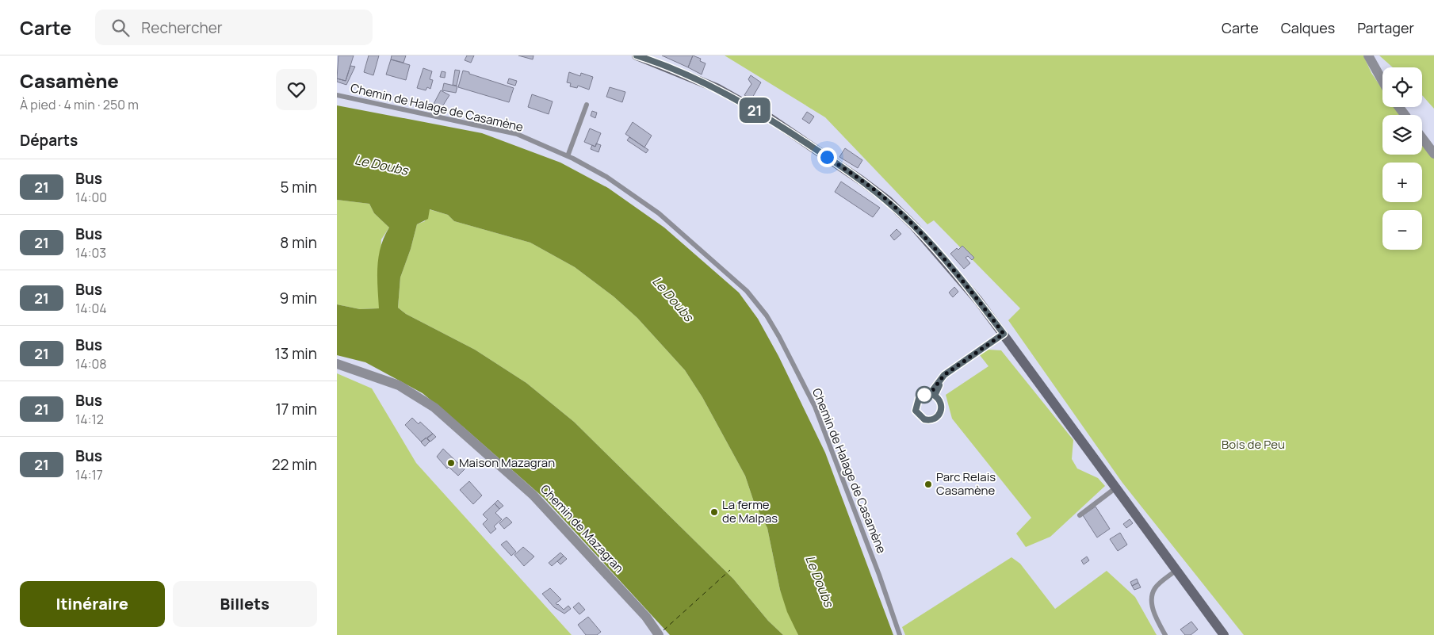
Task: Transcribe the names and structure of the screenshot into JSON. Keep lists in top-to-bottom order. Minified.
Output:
{"streets":{"street":["Chemin de Mazagran"],"lane":["Chemin de Halage de Casamène"]},"water":["Le Doubs"],"parks":["Bois de Peu"],"places":["Maison Mazagran","Parc Relais Casamène","La ferme de Malpas"],"lines":["bus line 21"],"page":{"header":"Carte","search":"Rechercher","nav":["Carte","Calques","Partager"],"heading":[["Casamène","À pied · 4 min · 250 m"],"Départs"],"on_map":"21","map_buttons":["+","−"],"list":[{"mark":"21","name":"Bus","note":"14:00","value":"5 min"},{"mark":"21","name":"Bus","note":"14:03","value":"8 min"},{"mark":"21","name":"Bus","note":"14:04","value":"9 min"},{"mark":"21","name":"Bus","note":"14:08","value":"13 min"},{"mark":"21","name":"Bus","note":"14:12","value":"17 min"},{"mark":"21","name":"Bus","note":"14:17","value":"22 min"}],"buttons":["Itinéraire","Billets"]}}
